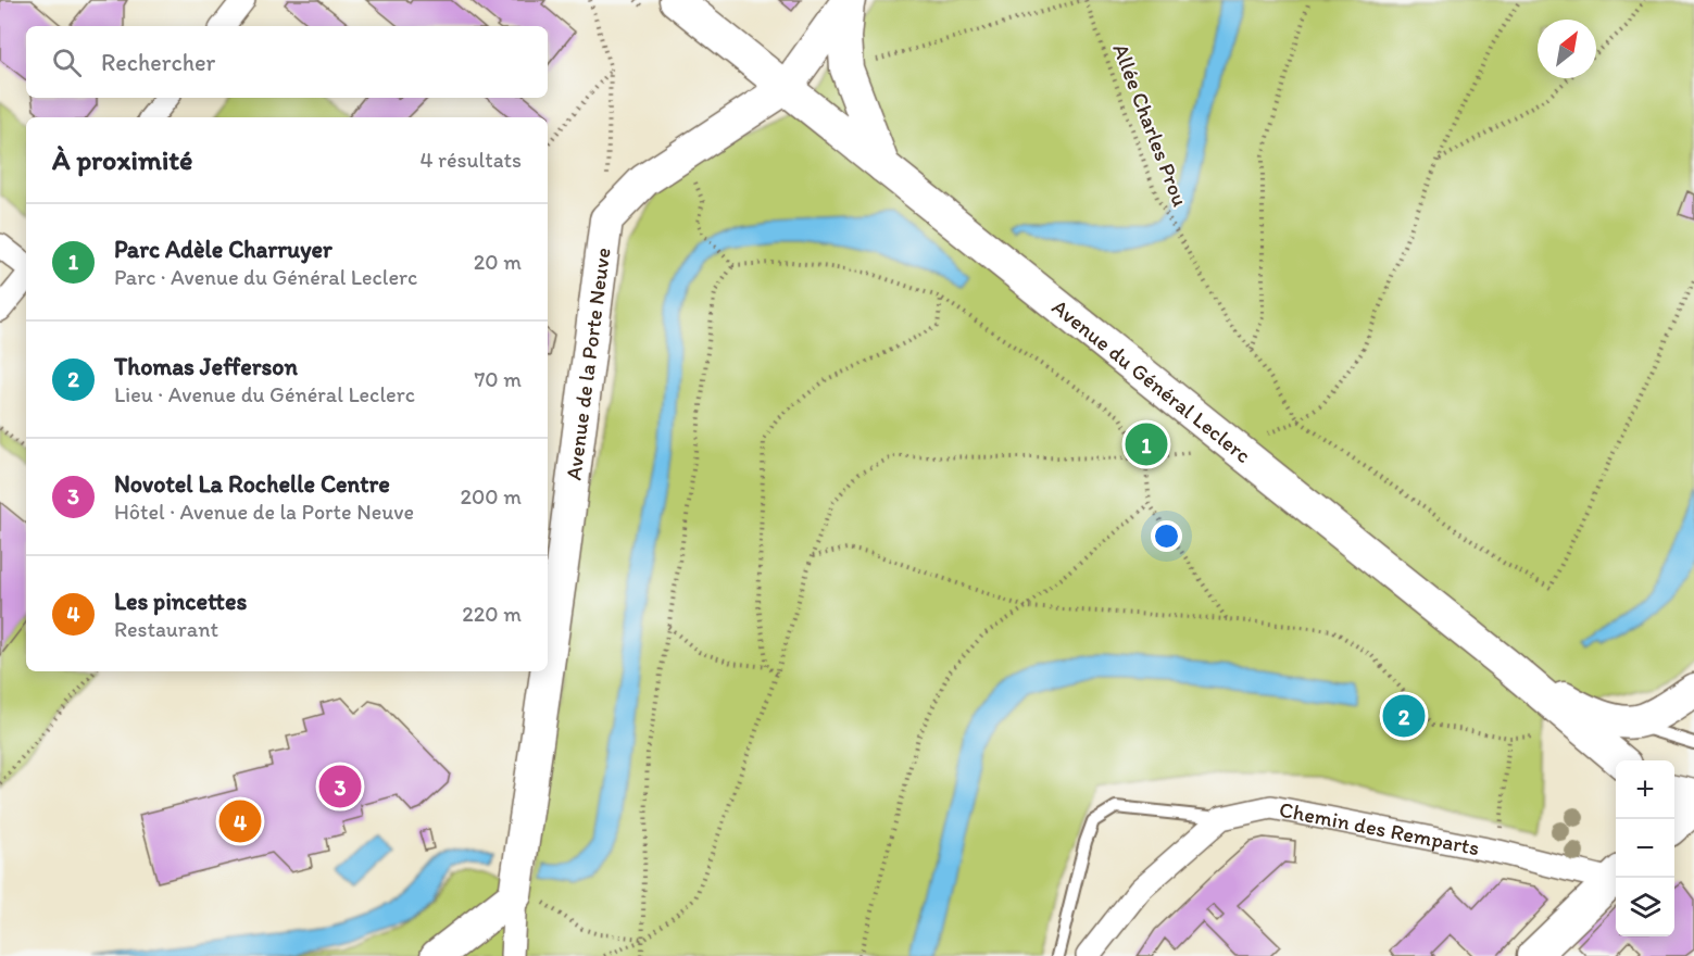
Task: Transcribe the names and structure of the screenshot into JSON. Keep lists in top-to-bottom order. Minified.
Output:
{"streets":{"main road":["Avenue de la Porte Neuve","Avenue du Général Leclerc"],"street":["Chemin des Remparts"],"path":["Allée Charles Prou"]},"crossings":[["Avenue de la Porte Neuve","Avenue du Général Leclerc"]],"north":"top right","page":{"search":"Rechercher","heading":["À proximité","4 résultats"],"list":[{"mark":"1","name":"Parc Adèle Charruyer","note":"Parc · Avenue du Général Leclerc","value":"20 m"},{"mark":"2","name":"Thomas Jefferson","note":"Lieu · Avenue du Général Leclerc","value":"70 m"},{"mark":"3","name":"Novotel La Rochelle Centre","note":"Hôtel · Avenue de la Porte Neuve","value":"200 m"},{"mark":"4","name":"Les pincettes","note":"Restaurant","value":"220 m"}],"pins":["1","2","3","4"],"map_buttons":["+","−"]}}
